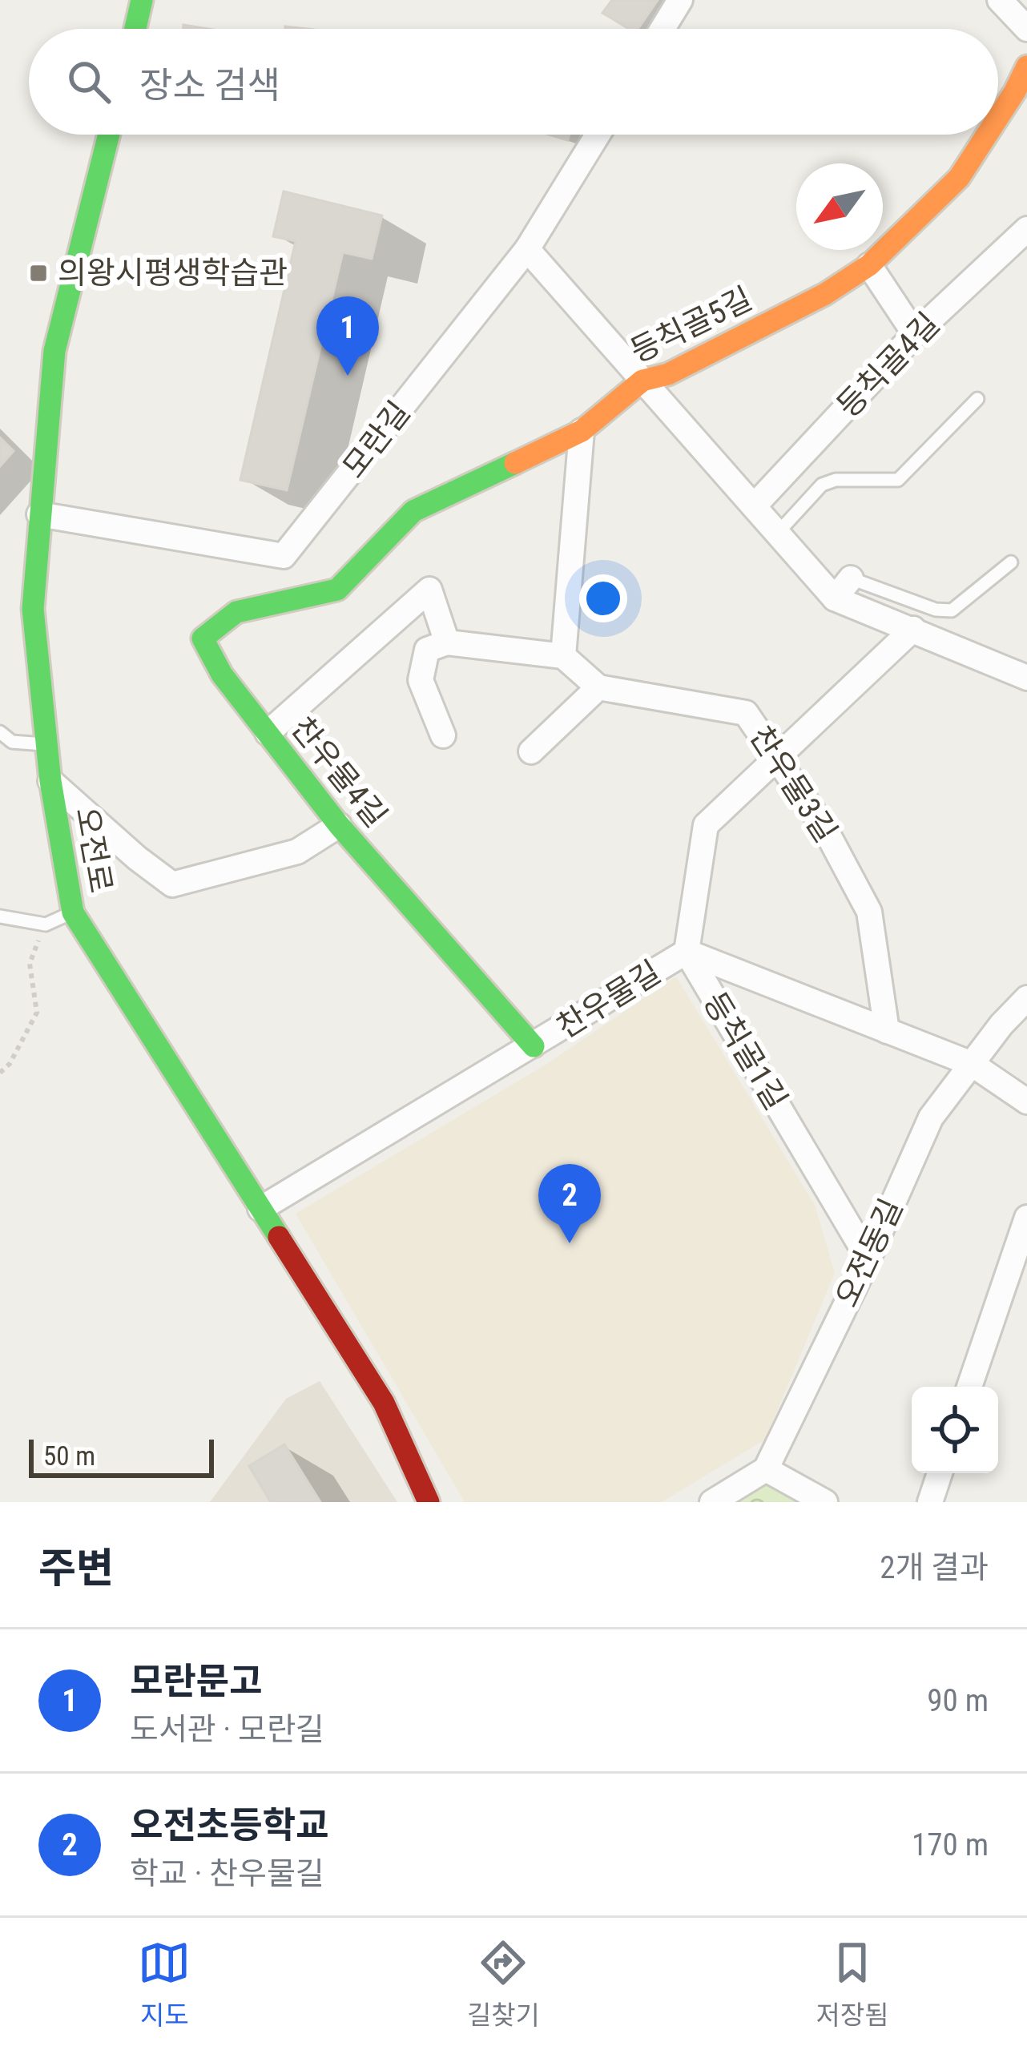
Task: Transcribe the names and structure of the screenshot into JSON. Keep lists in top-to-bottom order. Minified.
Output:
{"streets":{"street":["등칙골5길","등칙골4길","모란길","찬우물4길","찬우물3길","오전로","찬우물길","등칙골1길","오전동길"]},"crossings":[["등칙골5길","찬우물4길"],["모란길","오전로"],["찬우물4길","찬우물길"],["찬우물3길","찬우물길"],["오전로","찬우물길"],["찬우물길","등칙골1길"],["찬우물길","오전동길"],["등칙골1길","오전동길"]],"places":{"transit":["의왕시평생학습관"]},"scale_bar":"50 m","north":"bottom left","page":{"search":"장소 검색","pins":["1","2"],"scale":"50 m","heading":["주변","2개 결과"],"list":[{"mark":"1","name":"모란문고","note":"도서관 · 모란길","value":"90 m"},{"mark":"2","name":"오전초등학교","note":"학교 · 찬우물길","value":"170 m"}],"nav":["지도","길찾기","저장됨"]}}
